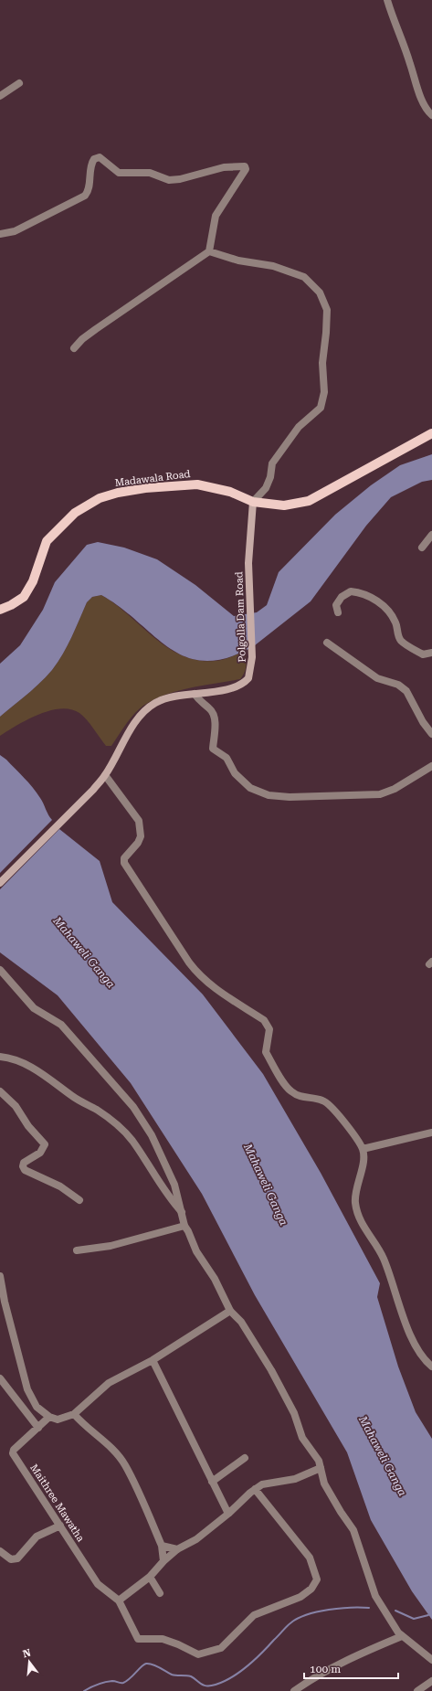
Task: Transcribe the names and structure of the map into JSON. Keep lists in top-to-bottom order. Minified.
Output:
{"streets":{"main road":["Madawala Road","Polgolla Dam Road"],"street":["Maithree Mawatha"]},"crossings":[["Madawala Road","Polgolla Dam Road"]],"water":["Mahaweli Ganga"],"scale_bar":"100 m","north":"top"}
